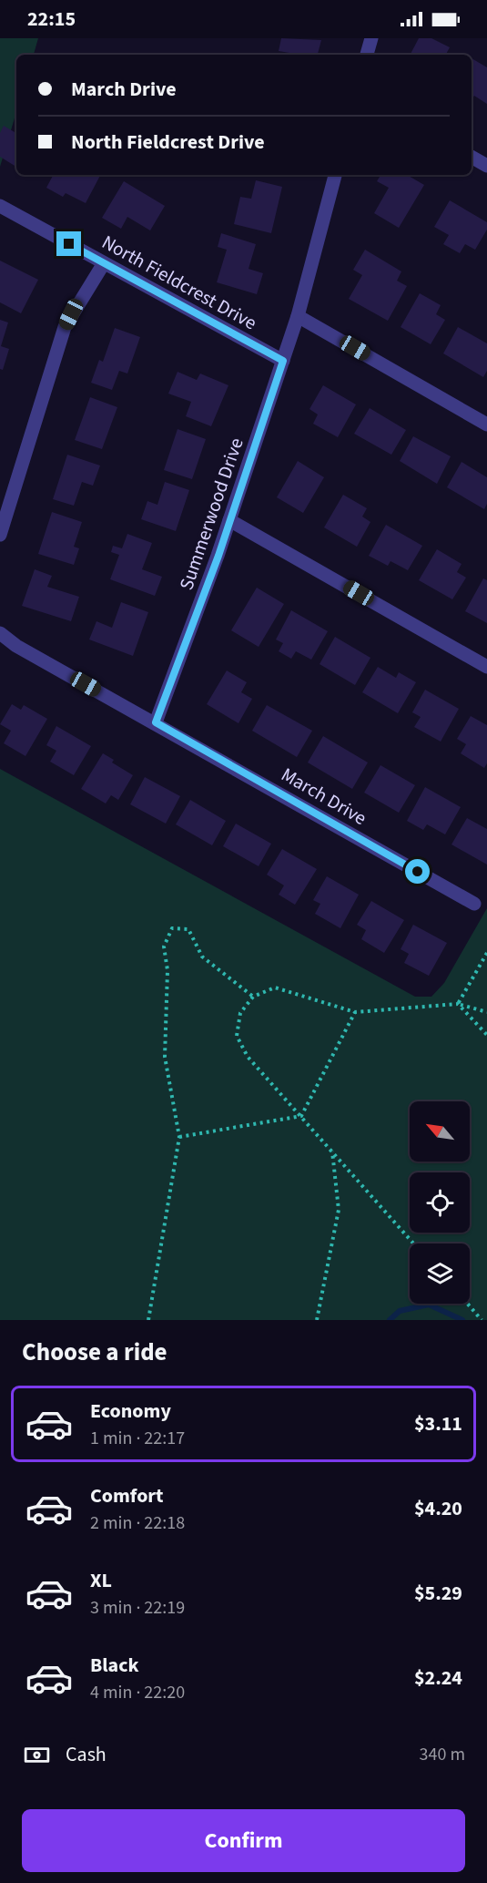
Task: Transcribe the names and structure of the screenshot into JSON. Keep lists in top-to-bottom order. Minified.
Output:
{"streets":{"street":["North Fieldcrest Drive","Summerwood Drive","March Drive"]},"crossings":[["North Fieldcrest Drive","Summerwood Drive"],["Summerwood Drive","March Drive"]],"north":"top left","page":{"status":"22:15","banner":["March Drive","North Fieldcrest Drive"],"heading":"Choose a ride","list":[{"name":"Economy","note":"1 min · 22:17","value":"$3.11"},{"name":"Comfort","note":"2 min · 22:18","value":"$4.20"},{"name":"XL","note":"3 min · 22:19","value":"$5.29"},{"name":"Black","note":"4 min · 22:20","value":"$2.24"}],"pay":["Cash","340 m"],"buttons":"Confirm"}}
